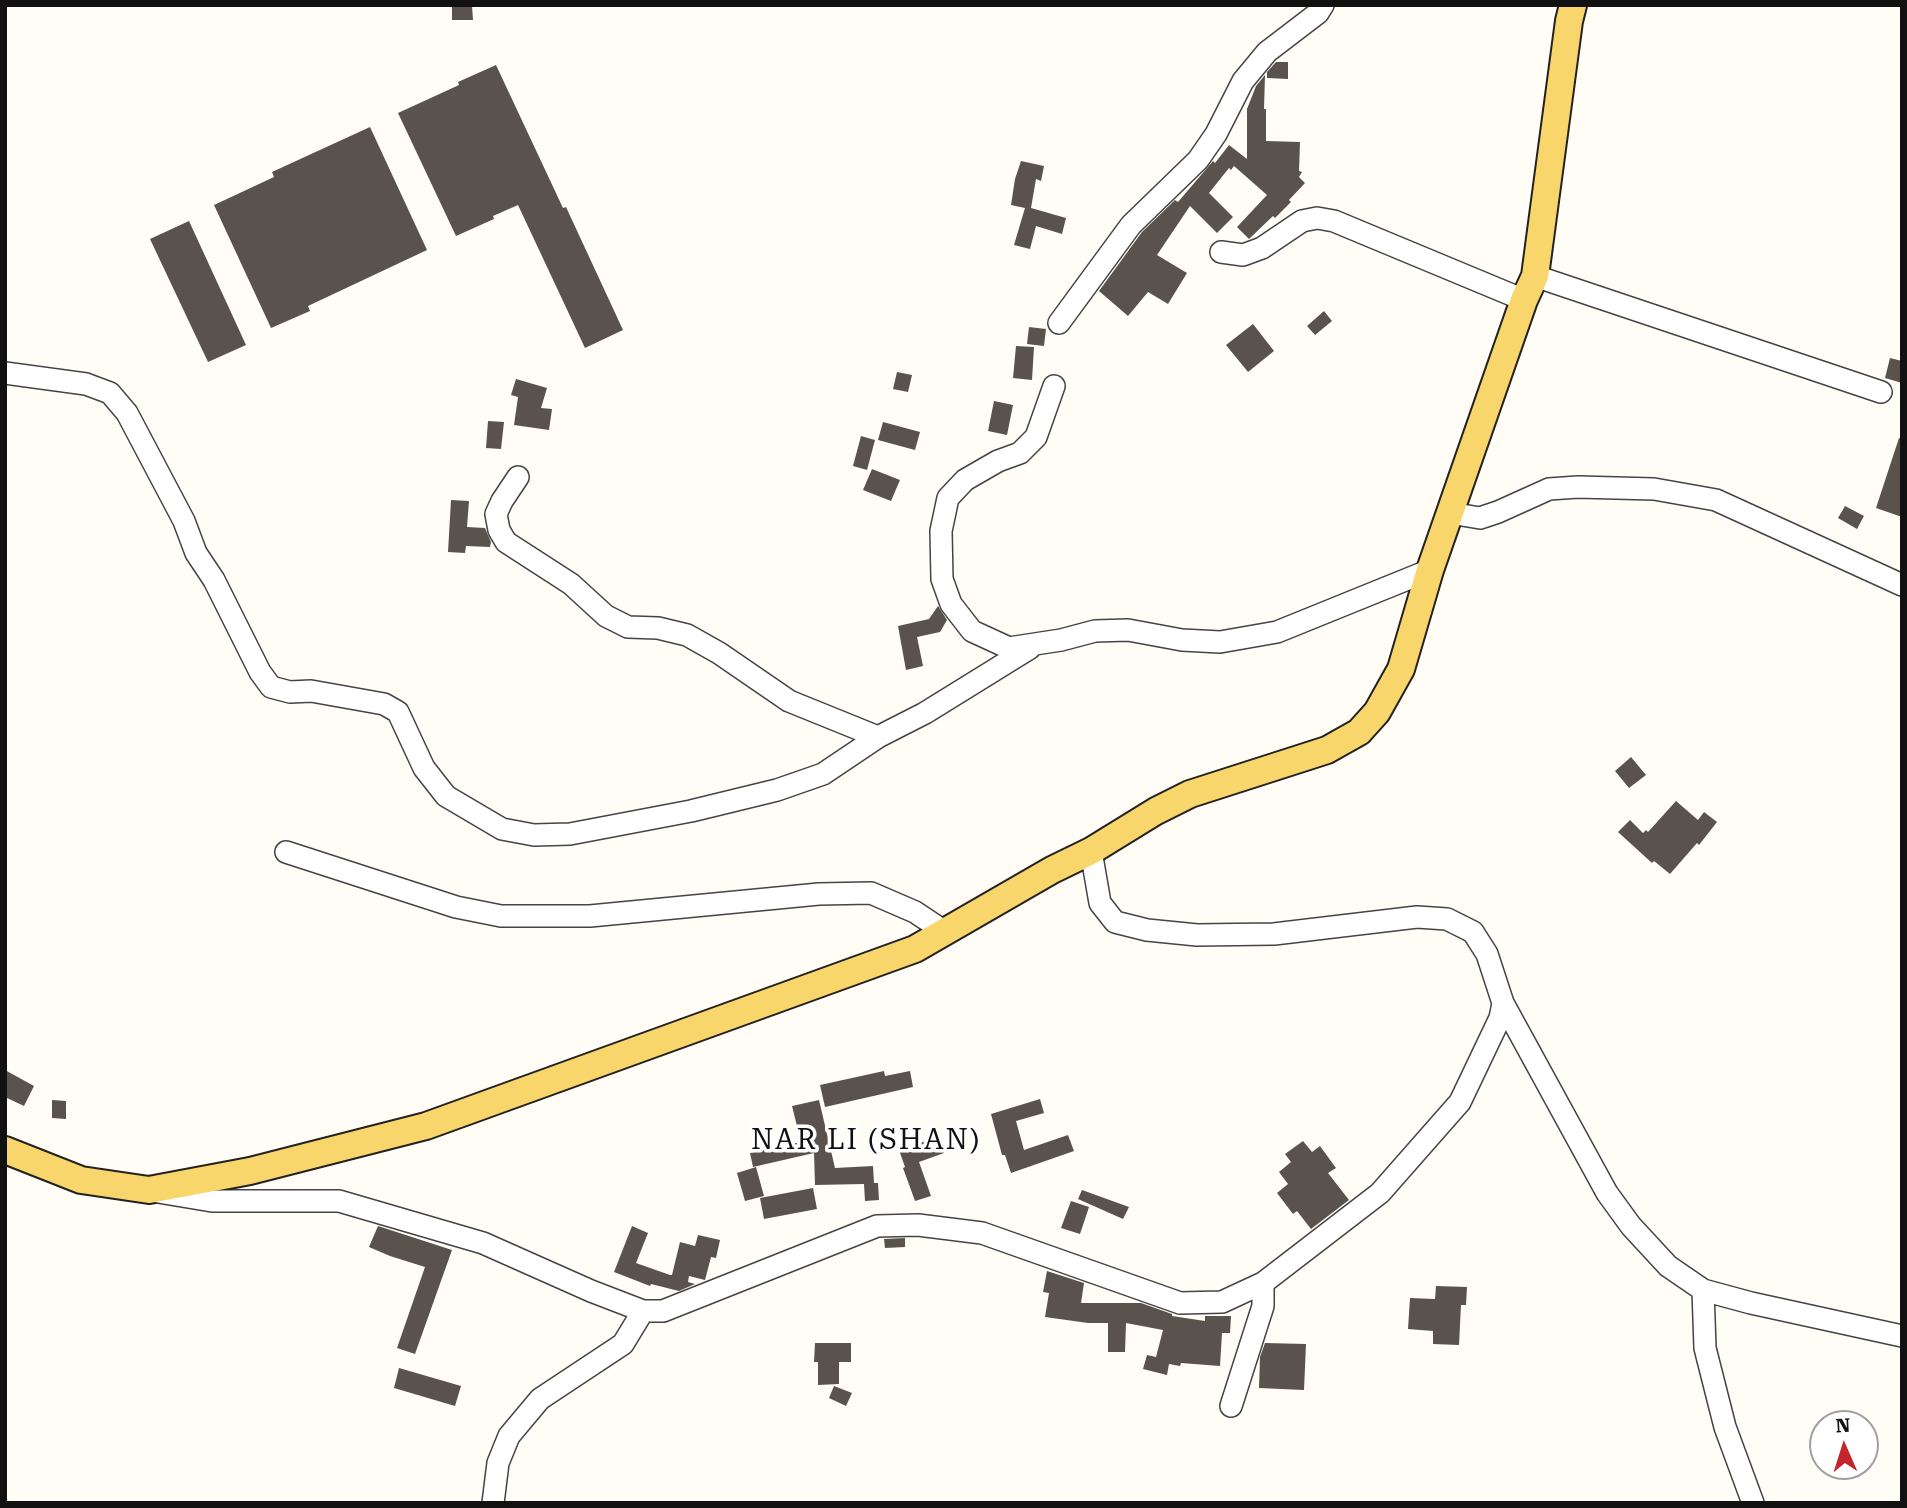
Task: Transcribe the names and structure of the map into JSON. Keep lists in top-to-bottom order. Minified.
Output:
{"districts":["NAR LI (SHAN)"],"north":"top"}
